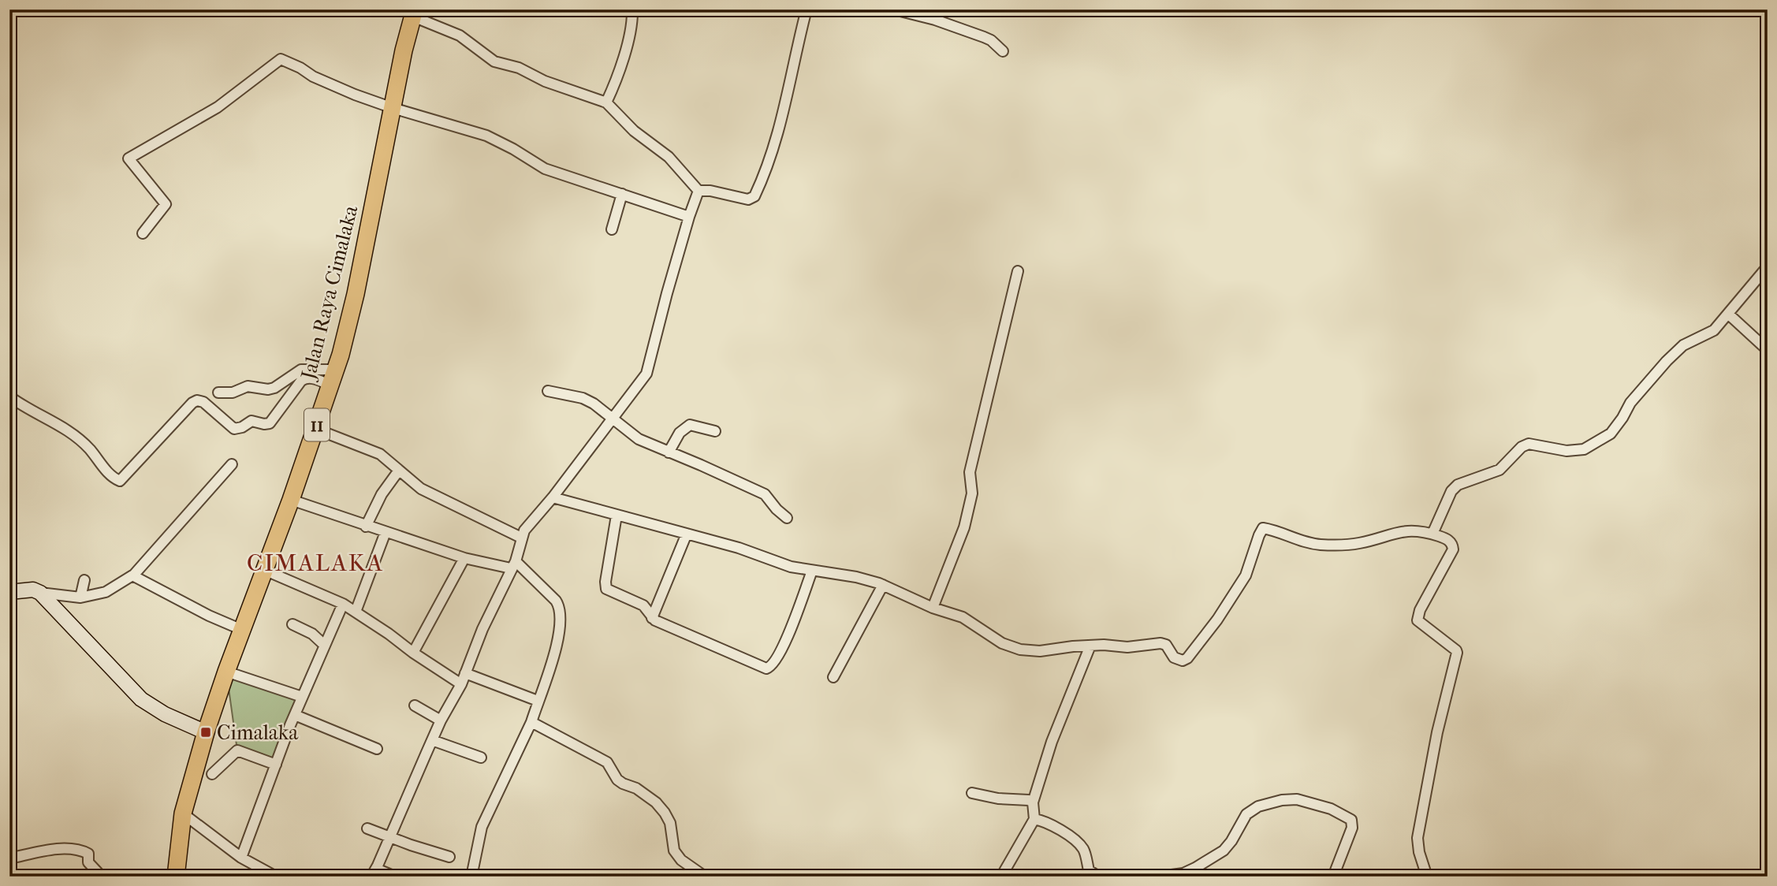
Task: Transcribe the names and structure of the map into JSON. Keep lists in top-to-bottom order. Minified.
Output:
{"streets":{"highway":["Jalan Raya Cimalaka","11"]},"crossings":[["Jalan Raya Cimalaka","11"]],"districts":["CIMALAKA"],"places":{"transit":["Cimalaka"]}}
